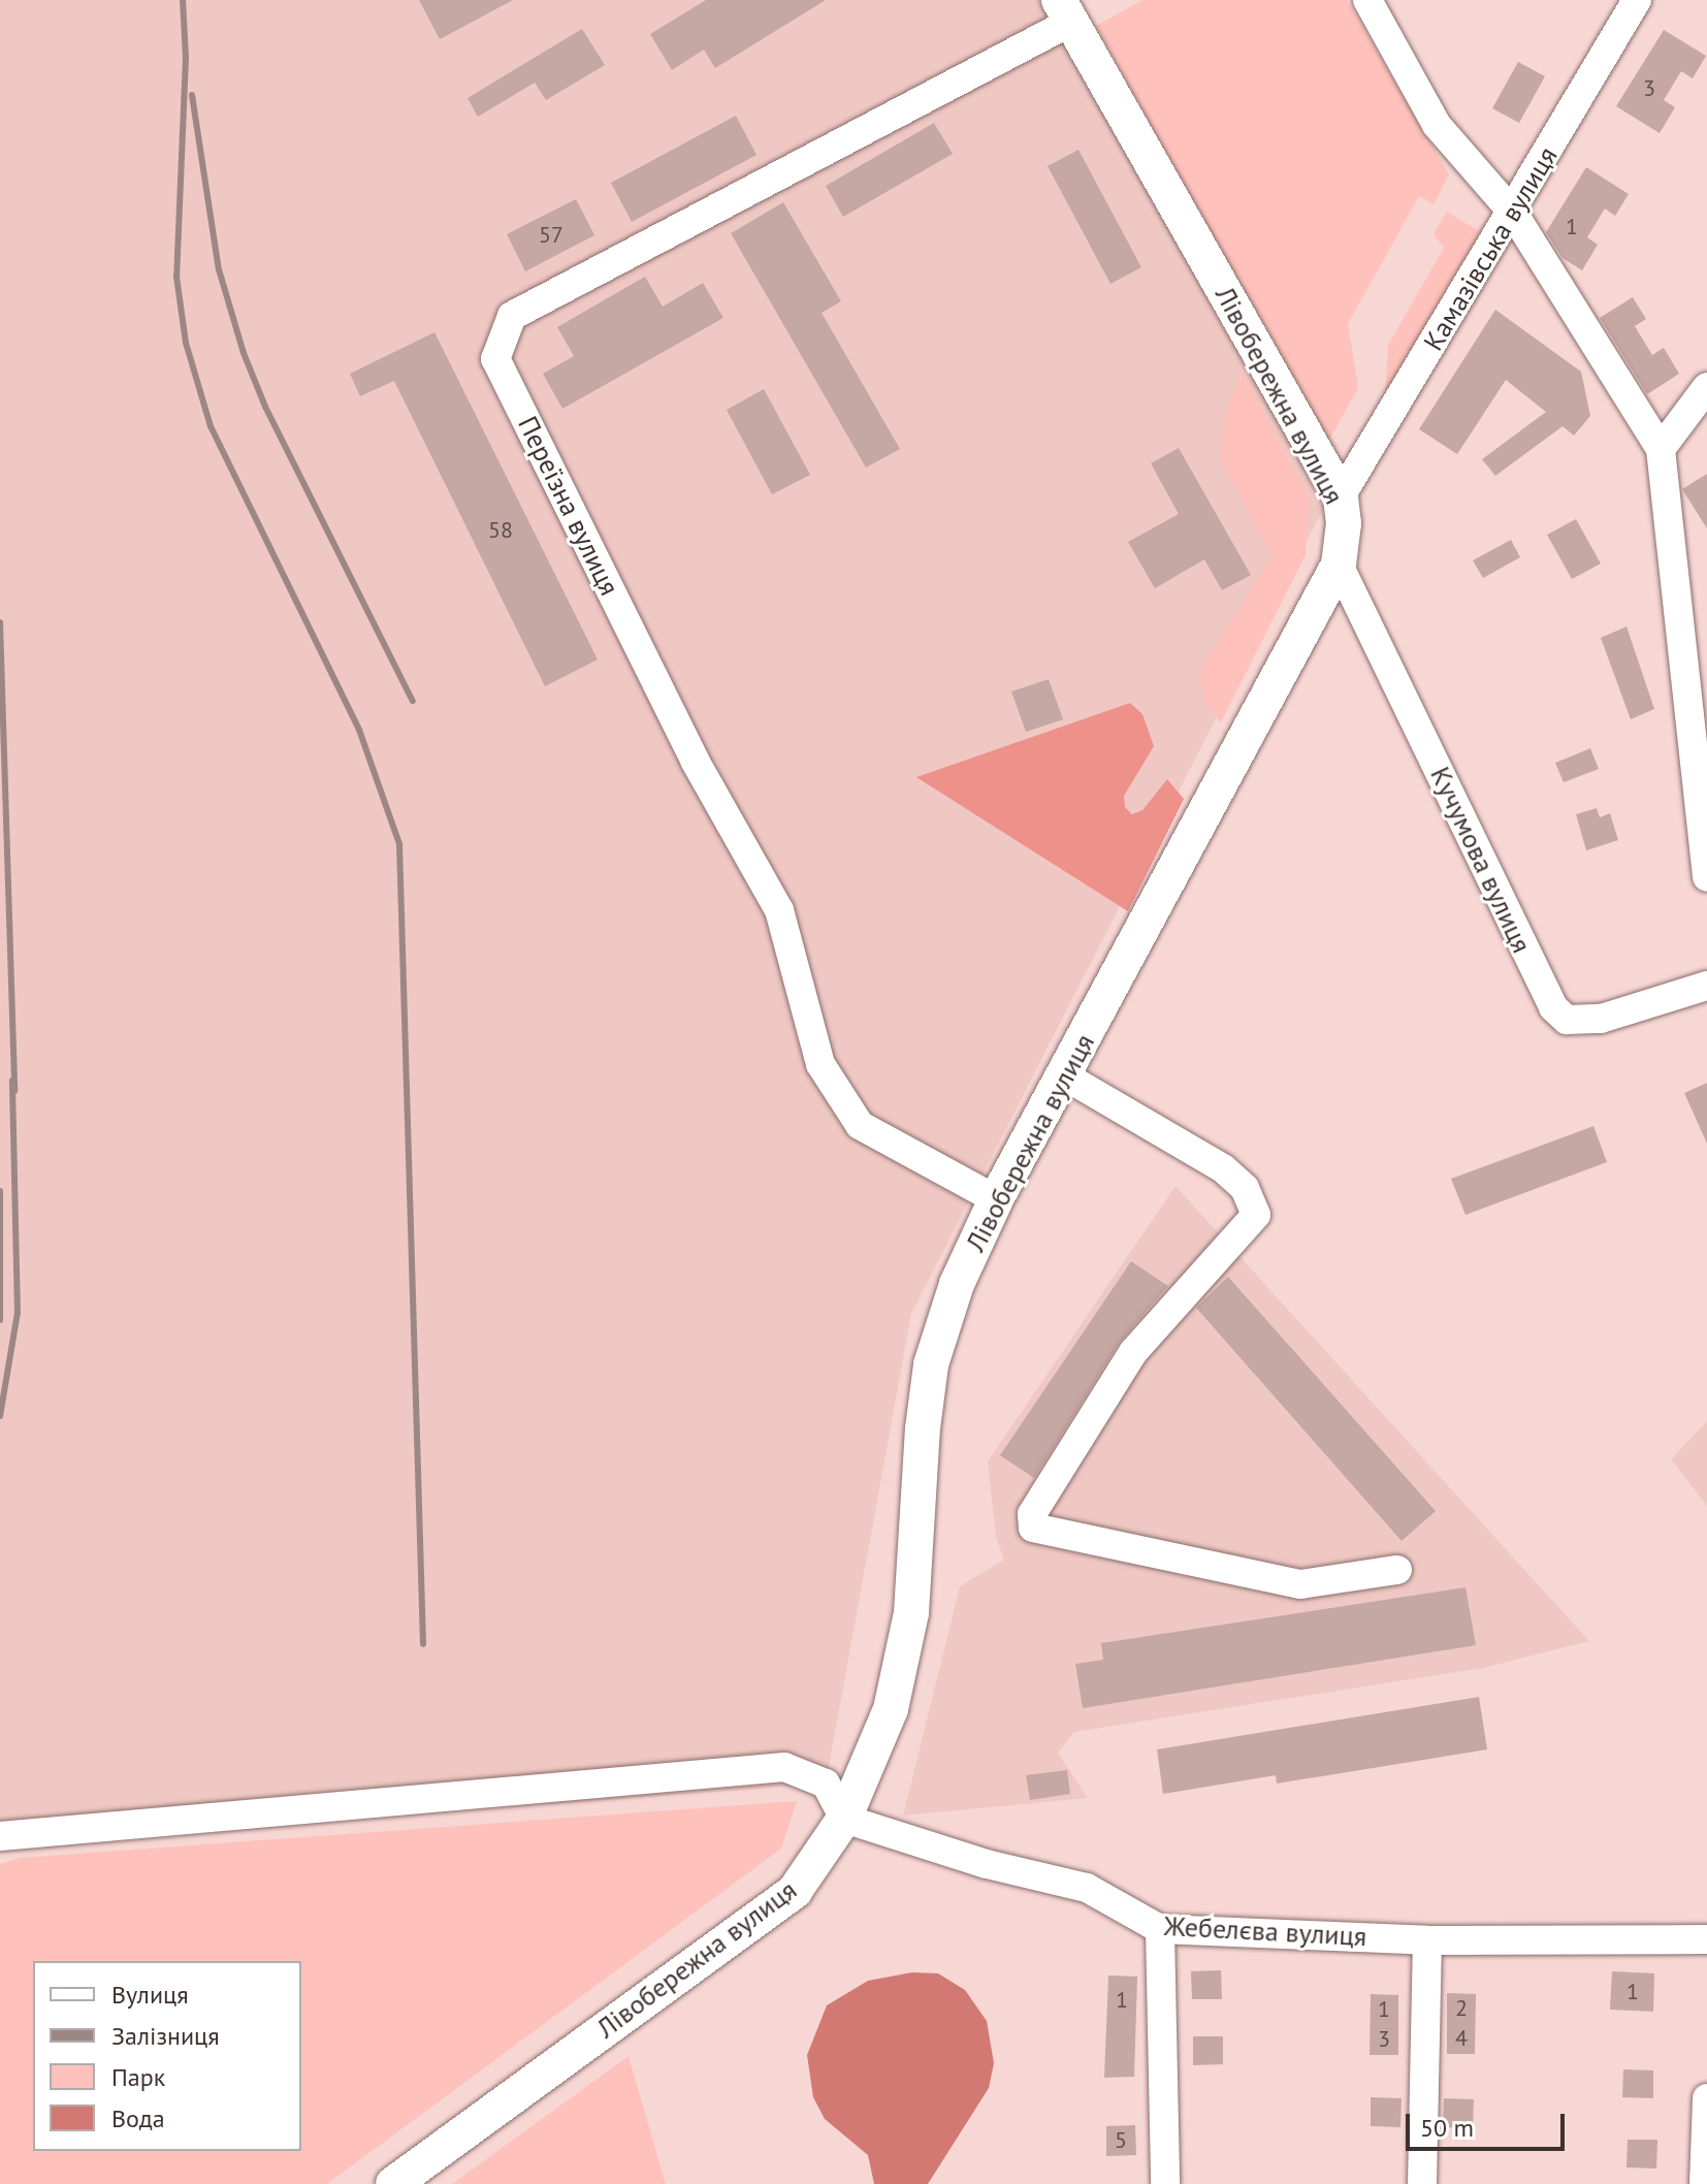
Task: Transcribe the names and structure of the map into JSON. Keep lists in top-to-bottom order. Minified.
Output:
{"streets":{"main road":["Лівобережна вулиця"],"street":["Камазівська вулиця","Переїзна вулиця","Кучумова вулиця","Жебелєва вулиця"]},"crossings":[["Камазівська вулиця","Лівобережна вулиця"],["Лівобережна вулиця","Переїзна вулиця"],["Лівобережна вулиця","Кучумова вулиця"],["Лівобережна вулиця","Жебелєва вулиця"]],"house_numbers":["3","1","57","58","1","1","2","1","4","3","5"],"legend":["Вулиця","Залізниця","Парк","Вода"],"scale_bar":"50 m"}
